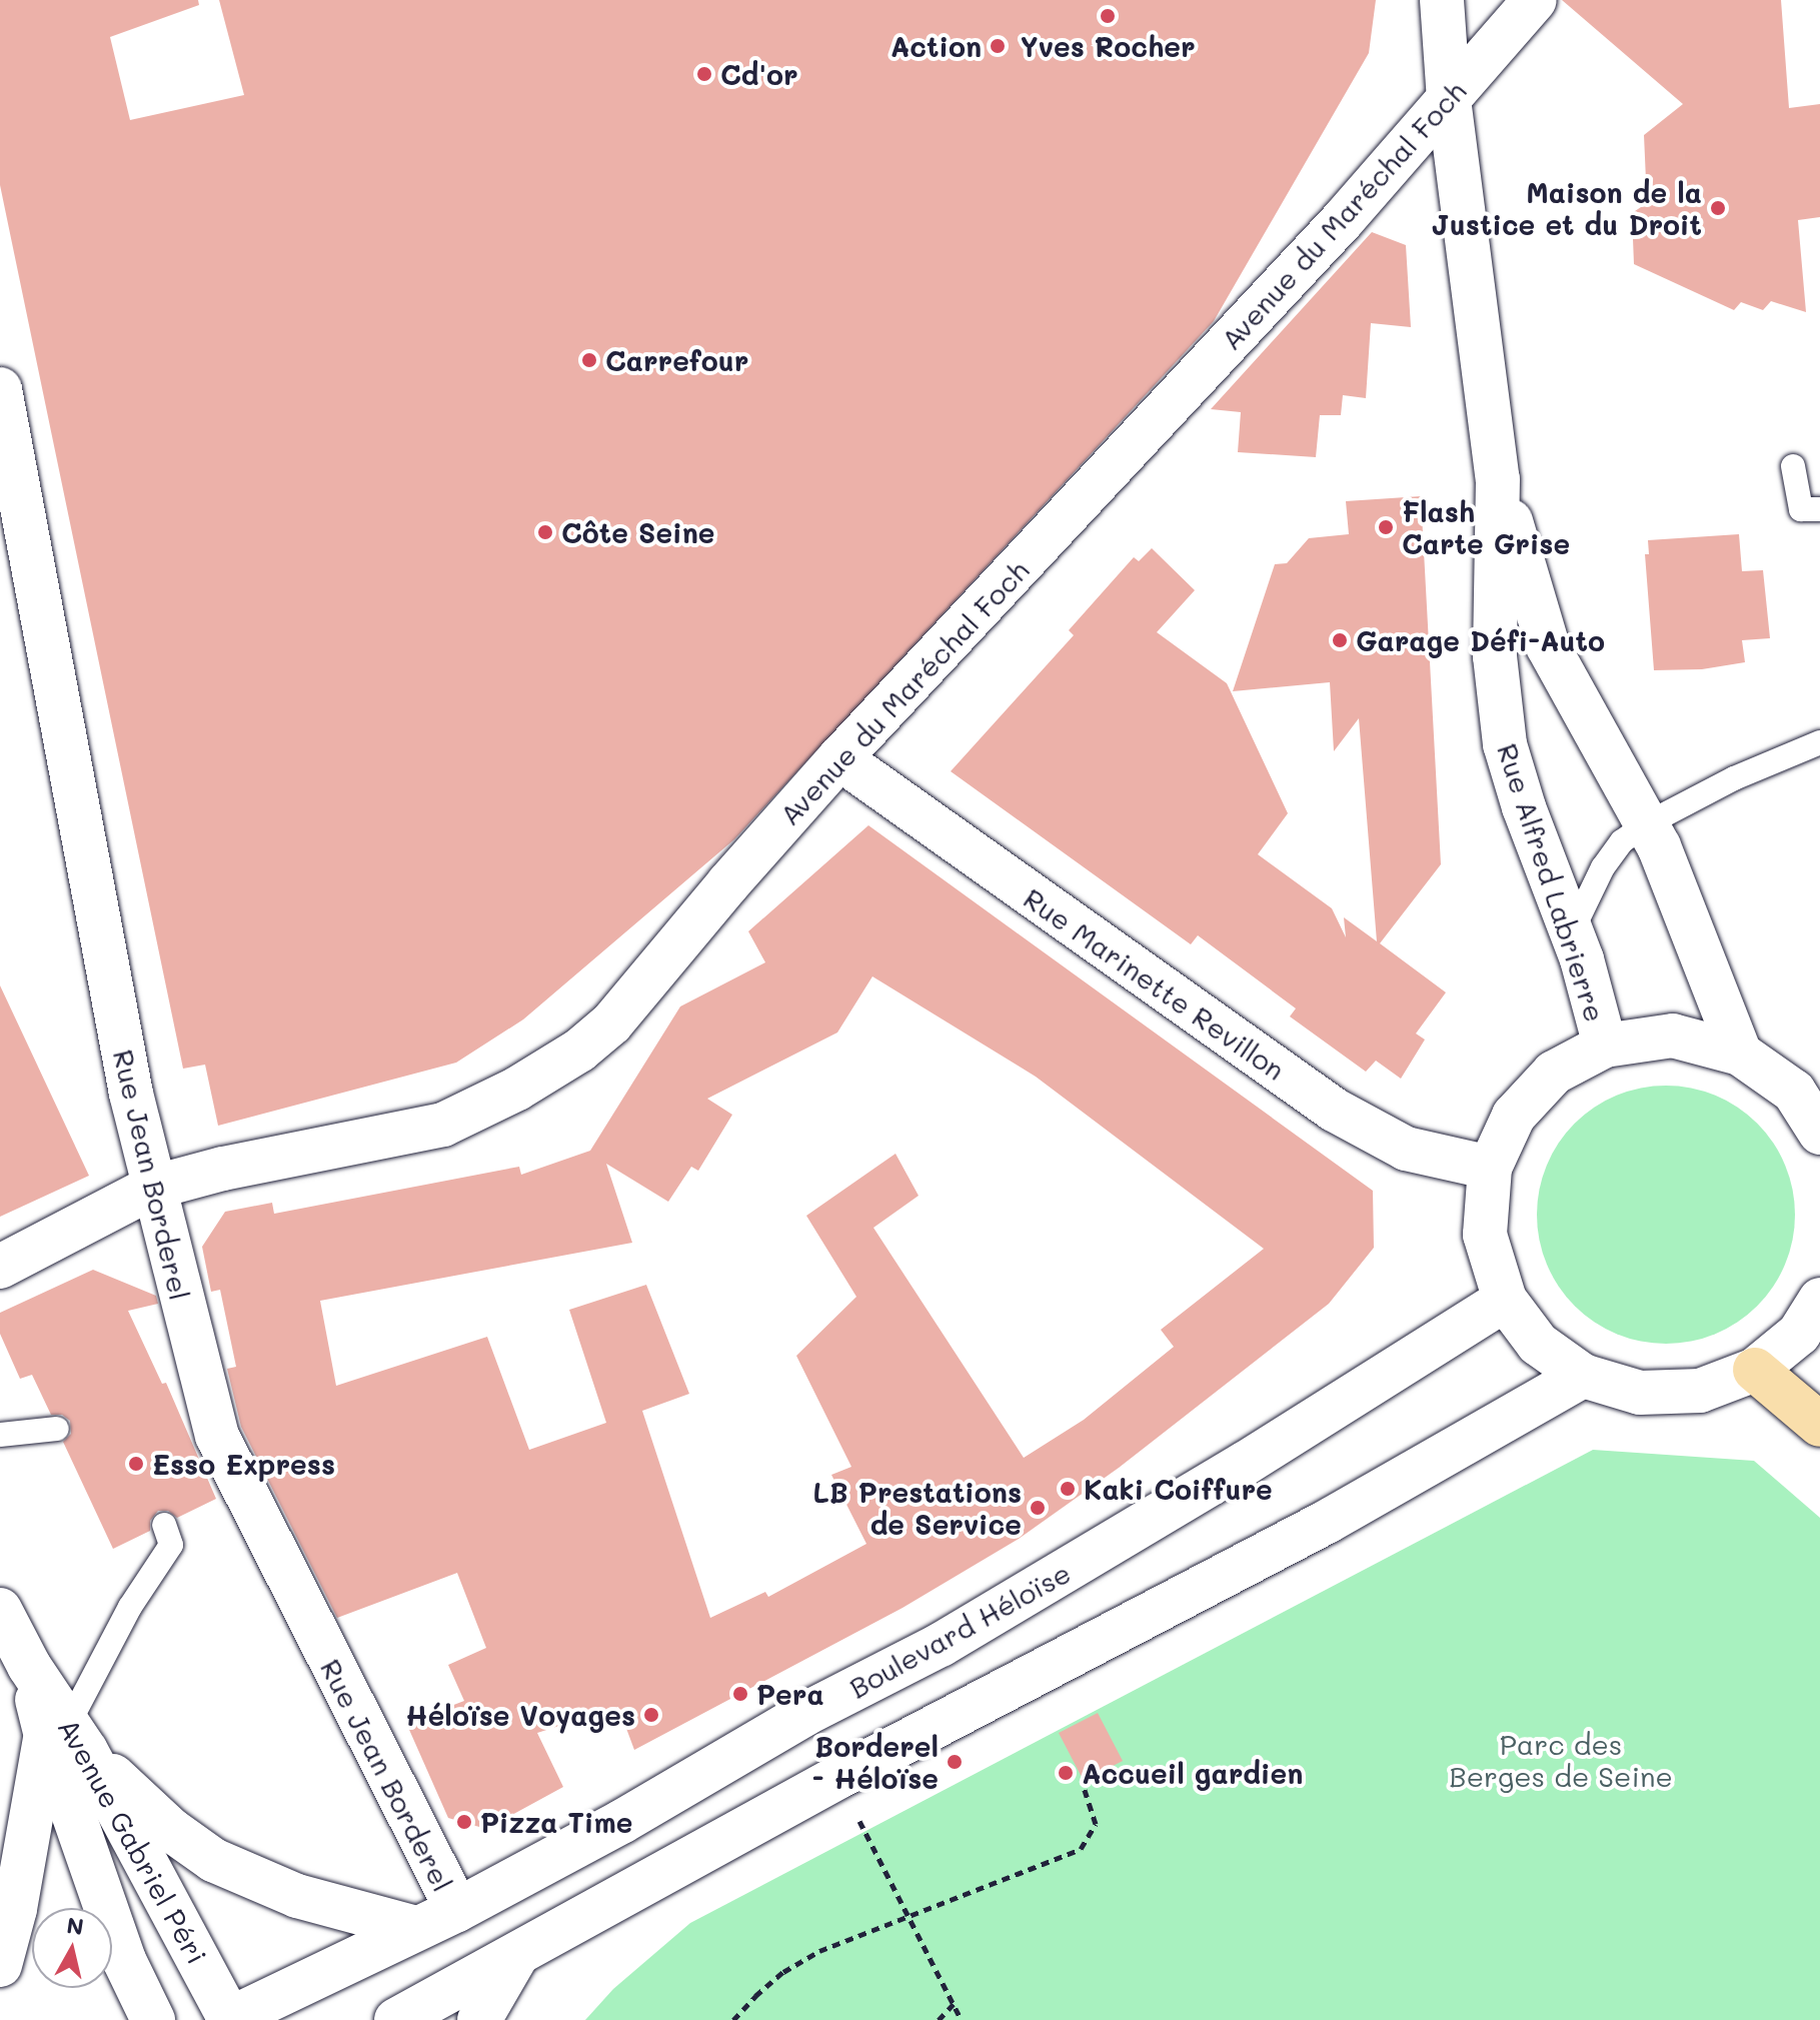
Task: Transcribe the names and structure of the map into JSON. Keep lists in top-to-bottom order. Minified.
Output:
{"streets":{"main road":["Avenue du Maréchal Foch","Rue Alfred Labrierre","Rue Marinette Revillon","Rue Jean Borderel","Boulevard Héloïse","Avenue Gabriel Péri"]},"crossings":[["Avenue du Maréchal Foch","Rue Alfred Labrierre"],["Avenue du Maréchal Foch","Rue Marinette Revillon"],["Avenue du Maréchal Foch","Rue Jean Borderel"],["Rue Jean Borderel","Boulevard Héloïse"],["Boulevard Héloïse","Avenue Gabriel Péri"]],"parks":["Parc des Berges de Seine"],"places":["Yves Rocher","Action","Cd'or","Maison de la Justice et du Droit","Carrefour","Flash Carte Grise","Côte Seine","Garage Défi-Auto","Esso Express","Kaki Coiffure","LB Prestations de Service","Pera","Héloïse Voyages","Borderel - Héloïse","Accueil gardien","Pizza Time"],"north":"top"}
